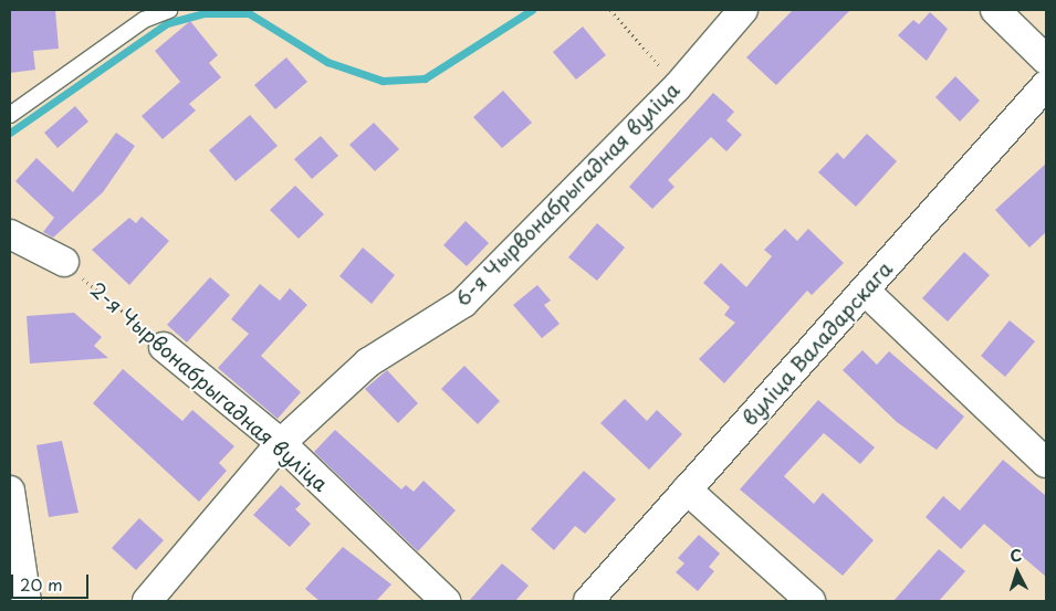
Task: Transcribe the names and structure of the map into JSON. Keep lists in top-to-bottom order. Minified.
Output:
{"streets":{"street":["6-я Чырвонабрыгадная вуліца","вуліца Валадарскага","2-я Чырвонабрыгадная вуліца"]},"crossings":[["6-я Чырвонабрыгадная вуліца","2-я Чырвонабрыгадная вуліца"]],"scale_bar":"20 m","north":"top"}
